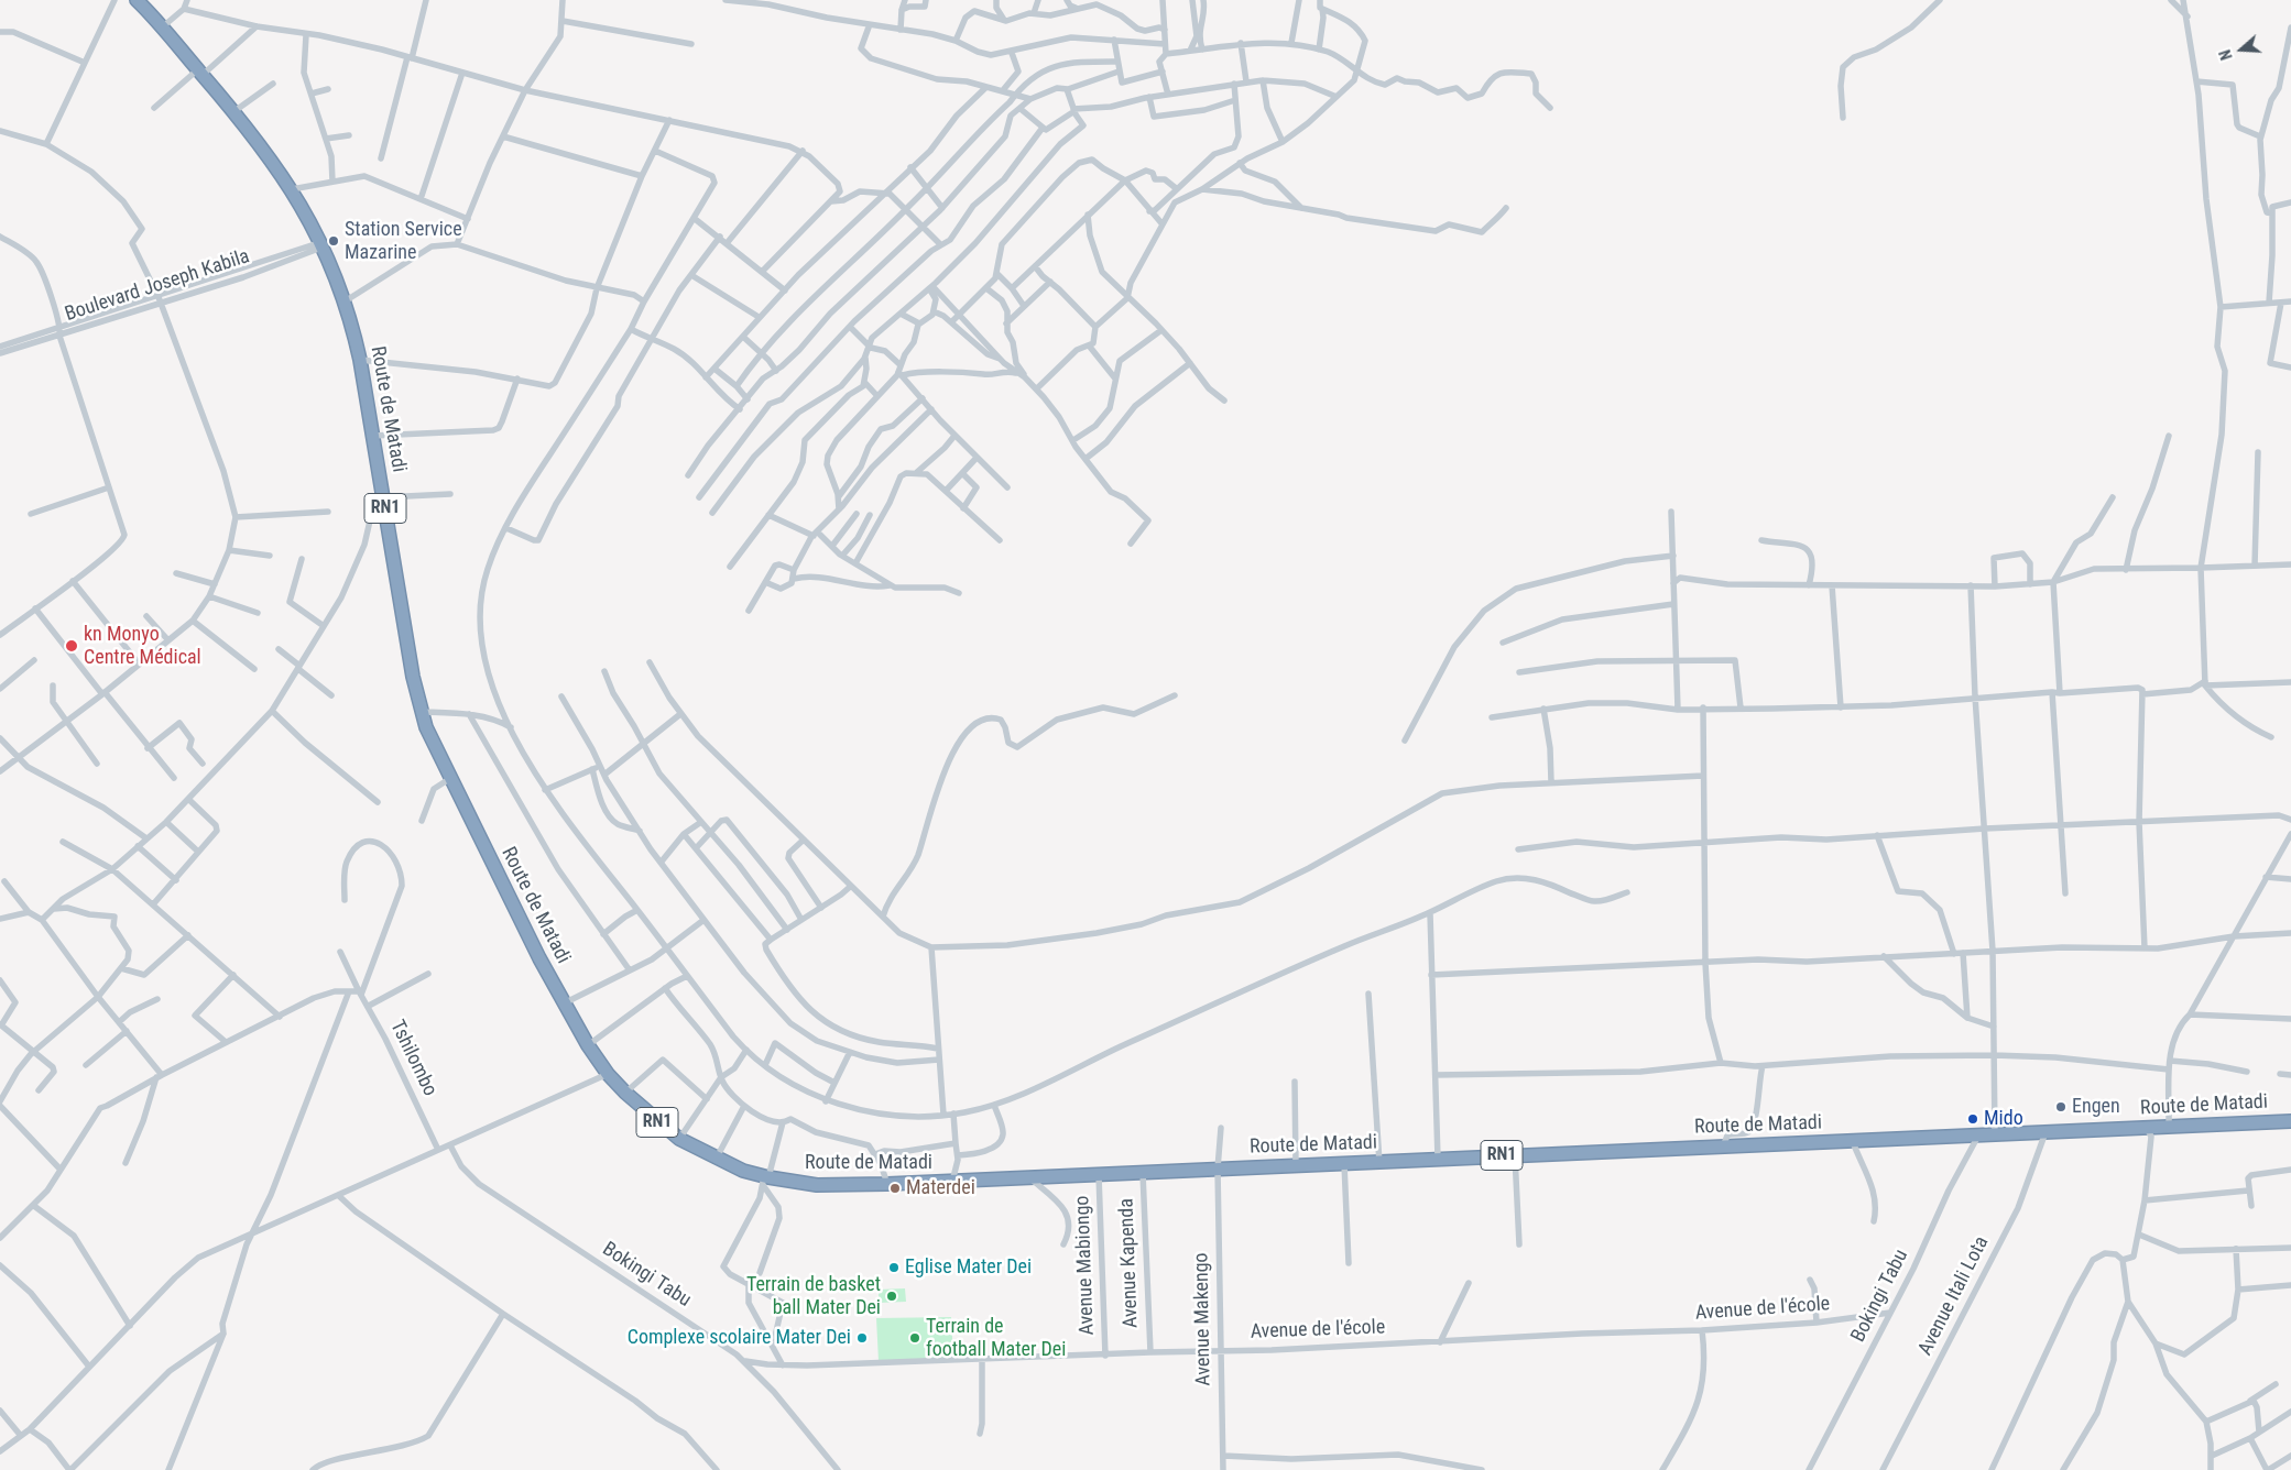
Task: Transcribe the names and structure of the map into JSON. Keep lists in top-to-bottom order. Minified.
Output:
{"streets":{"highway":["Route de Matadi","RN1"],"street":["Boulevard Joseph Kabila","Tshilombo","Avenue Kapenda","Avenue Mabiongo","Bokingi Tabu","Avenue Itali Lota","Avenue de l'école","Avenue Makengo"]},"crossings":[["Boulevard Joseph Kabila","Route de Matadi"],["Route de Matadi","Avenue Kapenda"],["Route de Matadi","Avenue Mabiongo"],["Route de Matadi","Bokingi Tabu"],["Route de Matadi","Avenue Itali Lota"],["Route de Matadi","Avenue Makengo"],["Avenue Kapenda","Avenue de l'école"],["Avenue Mabiongo","Avenue de l'école"],["Bokingi Tabu","Avenue de l'école"],["Avenue de l'école","Avenue Makengo"]],"places":["Station Service Mazarine","kn Monyo Centre Médical","Engen","Mido","Materdei","Eglise Mater Dei","Terrain de basket ball Mater Dei","Complexe scolaire Mater Dei","Terrain de football Mater Dei"],"north":"left"}
